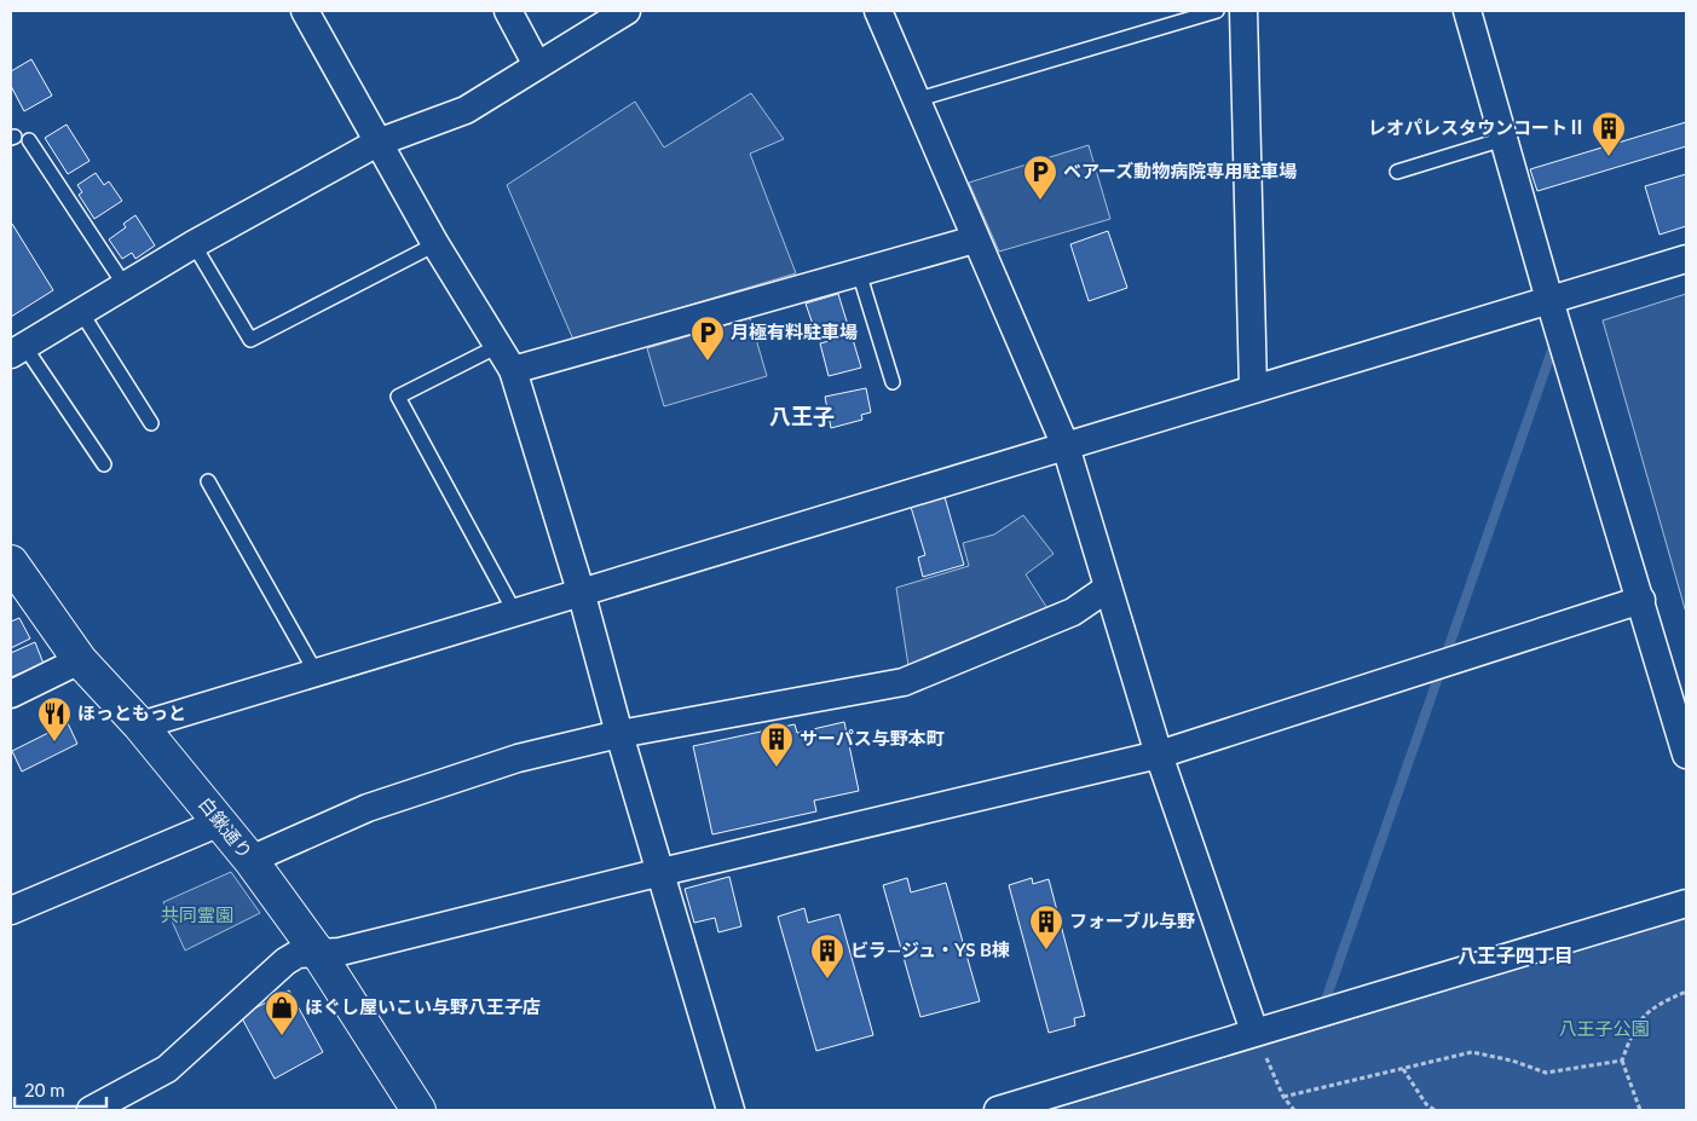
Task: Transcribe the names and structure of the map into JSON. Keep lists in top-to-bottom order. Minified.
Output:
{"streets":{"street":["白鍬通り"]},"districts":["八王子","八王子四丁目"],"parks":["共同霊園","八王子公園"],"places":{"building":["レオパレスタウンコートⅡ","サーパス与野本町","フォーブル与野","ビラ―ジュ・YS B棟"],"parking":["ベアーズ動物病院専用駐車場","月極有料駐車場"],"restaurant":["ほっともっと"],"shop":["ほぐし屋いこい与野八王子店"]},"scale_bar":"20 m"}
